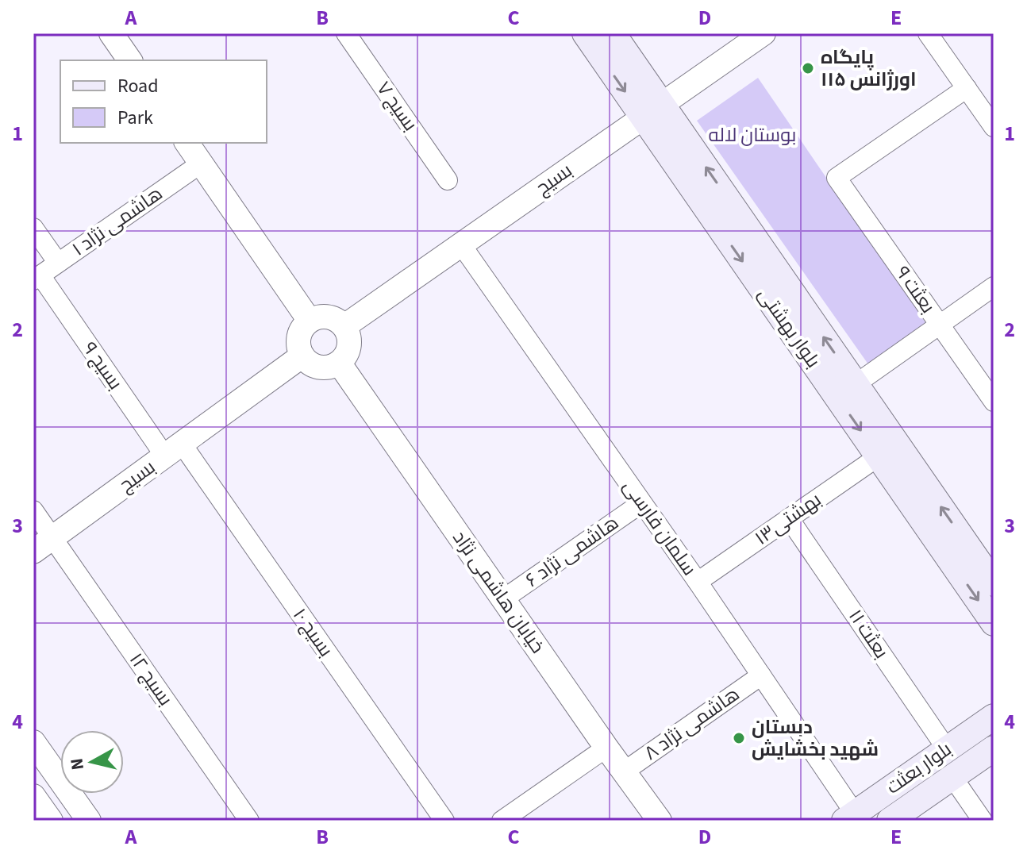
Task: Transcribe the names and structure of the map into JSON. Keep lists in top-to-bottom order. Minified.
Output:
{"streets":{"main road":["بلوار بهشتی","بلوار بعثت"],"street":["بسیج ۷","بسیج","هاشمی نژاد ۱","بعثت ۹","بسیج ۹","بهشتی۱۳","سلمان فارسی","هاشمی نژاد ۶","خیابان هاشمی نژاد","بسیج ۱۰","بعثت ۱۱","بسیج ۱۲","هاشمی نژاد ۸"]},"crossings":[["بسیج","بلوار بهشتی"],["بسیج","بسیج ۹"],["بسیج","سلمان فارسی"],["بسیج","خیابان هاشمی نژاد"],["بسیج","بسیج ۱۰"],["بسیج","بسیج ۱۲"],["هاشمی نژاد ۱","بسیج ۹"],["بلوار بهشتی","بهشتی۱۳"],["بسیج ۹","بسیج ۱۰"],["بهشتی۱۳","سلمان فارسی"],["بهشتی۱۳","بعثت ۱۱"],["سلمان فارسی","هاشمی نژاد ۶"],["سلمان فارسی","هاشمی نژاد ۸"],["سلمان فارسی","بلوار بعثت"],["هاشمی نژاد ۶","خیابان هاشمی نژاد"],["خیابان هاشمی نژاد","هاشمی نژاد ۸"],["بعثت ۱۱","بلوار بعثت"]],"parks":["بوستان لاله"],"places":["پایگاه اورژانس ۱۱۵","دبستان شهید بخشایش"],"legend":["Road","Park"],"north":"left","grid":{"columns":["A","B","C","D","E"],"rows":["1","2","3","4"]}}
